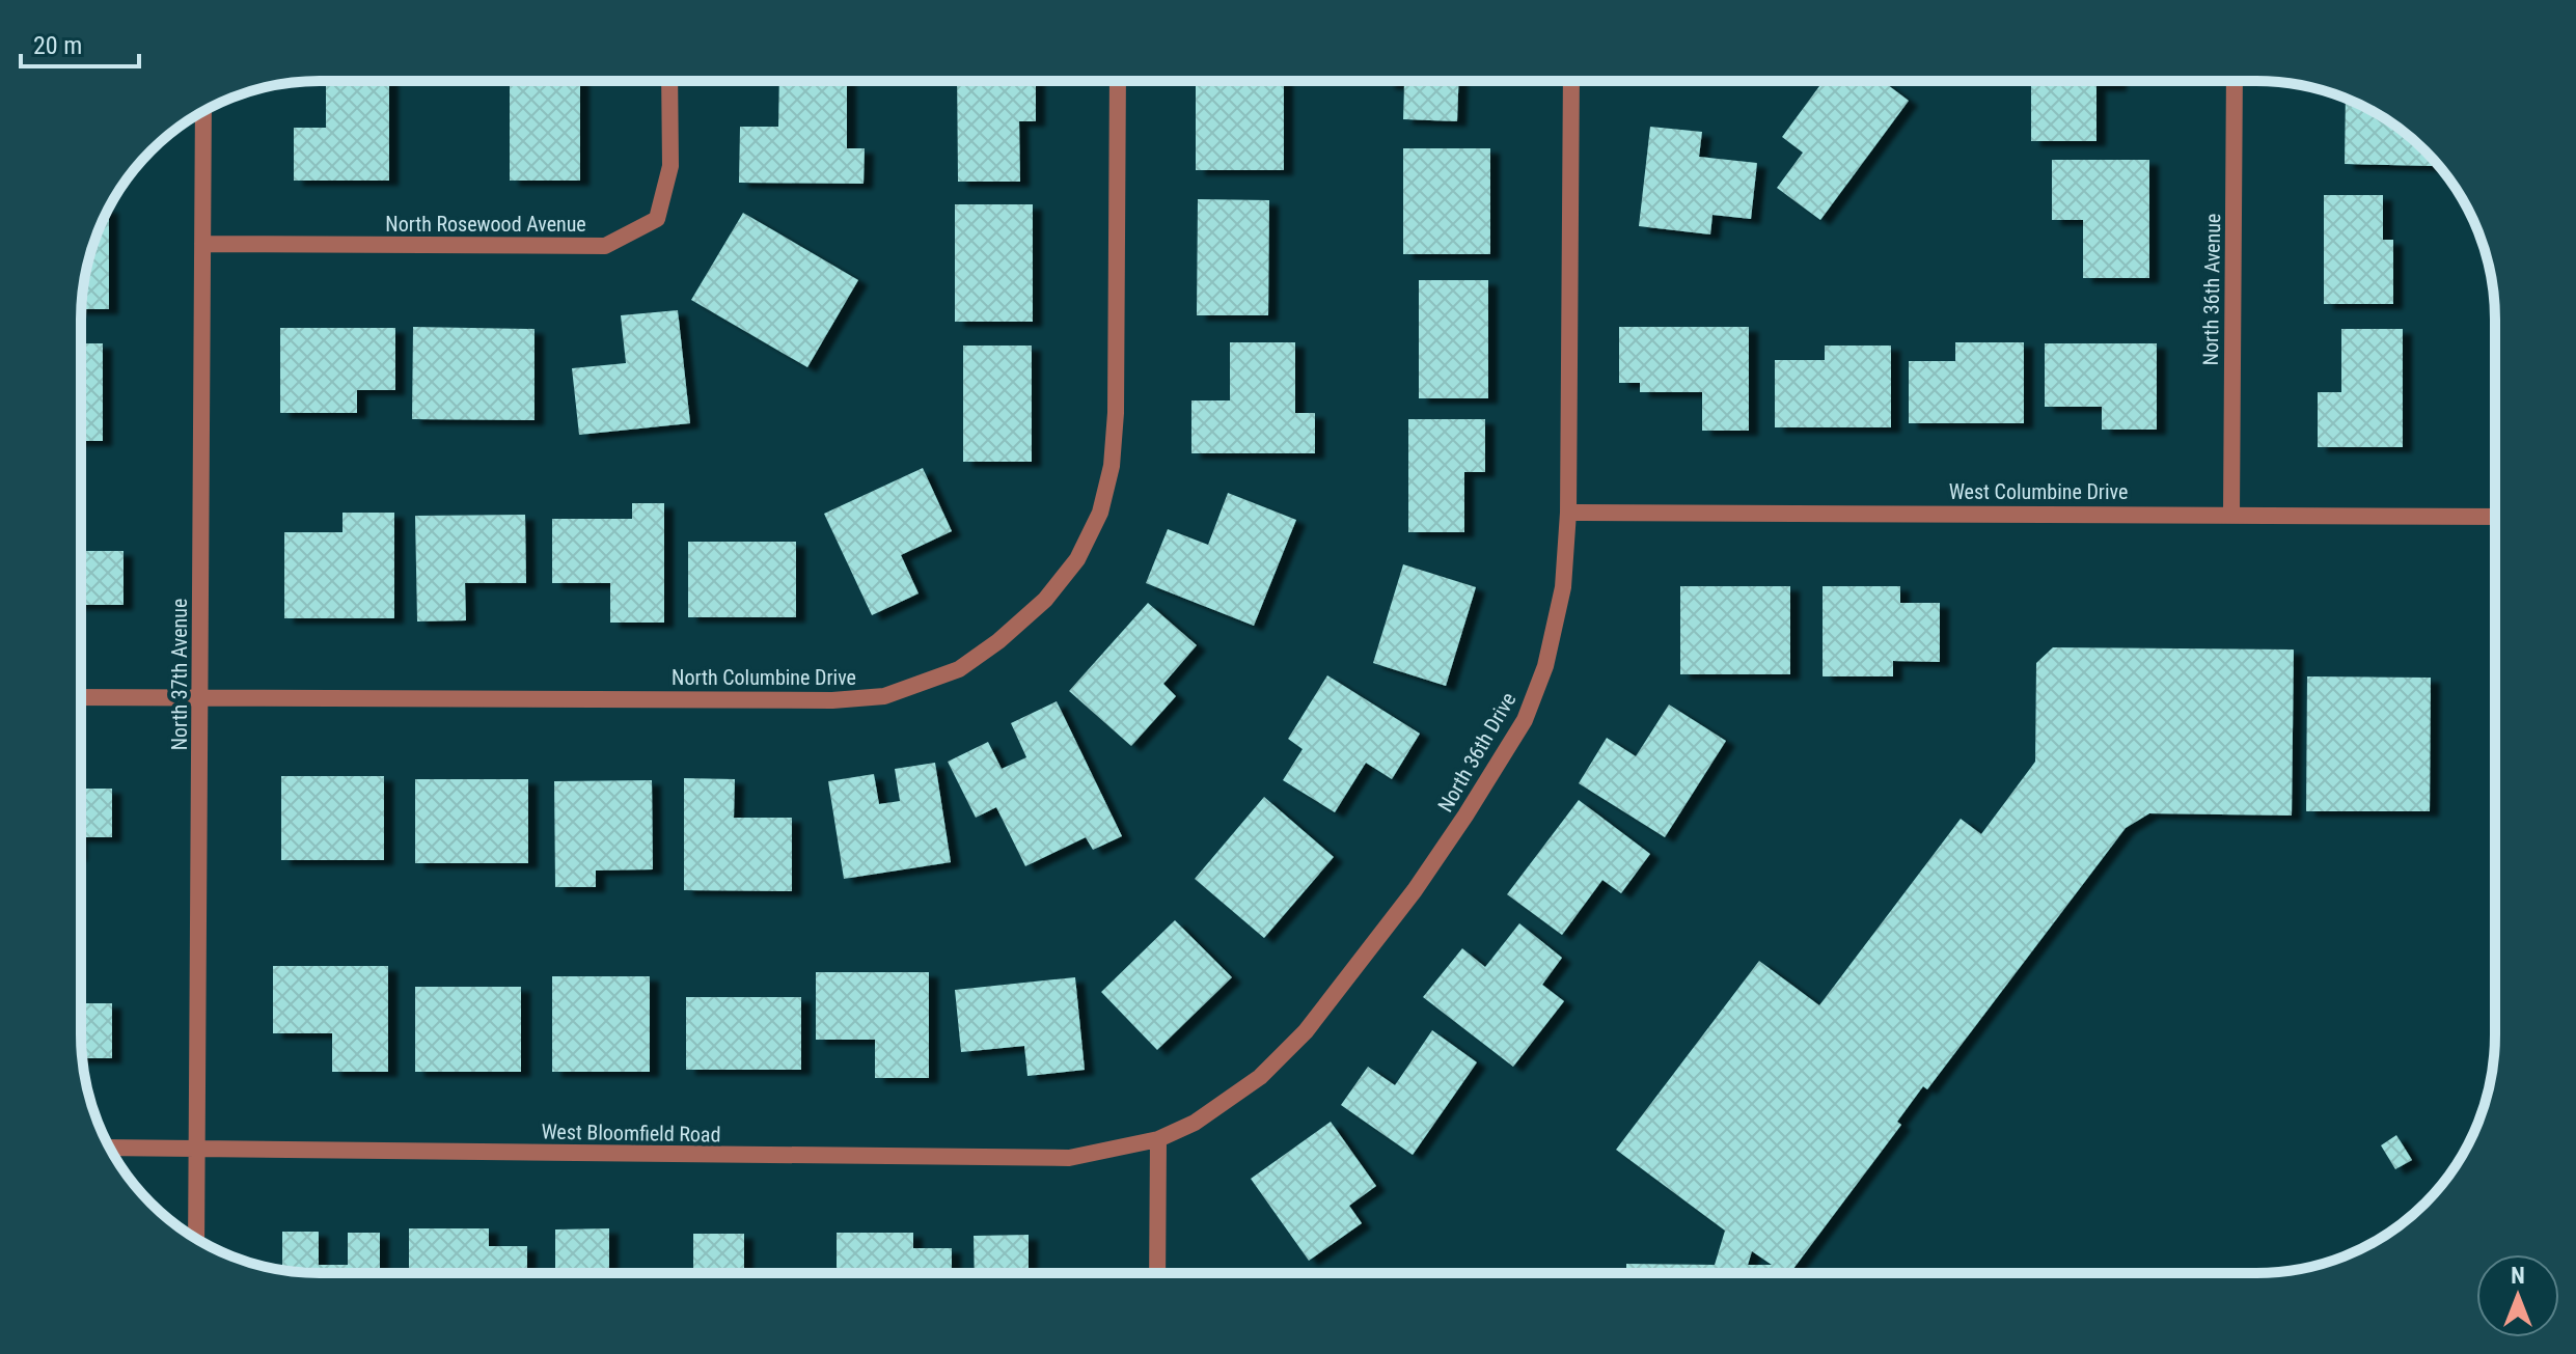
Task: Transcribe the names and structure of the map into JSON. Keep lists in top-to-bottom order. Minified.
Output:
{"streets":{"street":["North Rosewood Avenue","North 36th Avenue","West Columbine Drive","North 37th Avenue","North Columbine Drive","North 36th Drive","West Bloomfield Road"]},"crossings":[["North Rosewood Avenue","North 37th Avenue"],["North 36th Avenue","West Columbine Drive"],["West Columbine Drive","North 36th Drive"],["North 37th Avenue","North Columbine Drive"],["North 37th Avenue","West Bloomfield Road"],["North 36th Drive","West Bloomfield Road"]],"scale_bar":"20 m","north":"top"}
